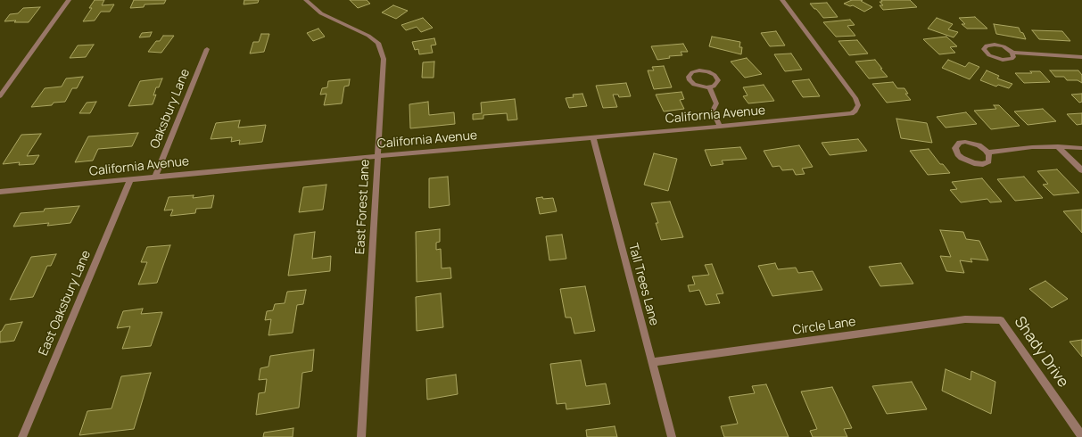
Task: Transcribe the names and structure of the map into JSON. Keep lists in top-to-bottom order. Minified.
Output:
{"streets":{"street":["Oaksbury Lane","California Avenue","East Forest Lane","Tall Trees Lane","East Oaksbury Lane","Circle Lane","Shady Drive"]},"crossings":[["Oaksbury Lane","California Avenue"],["California Avenue","East Forest Lane"],["California Avenue","Tall Trees Lane"],["California Avenue","East Oaksbury Lane"],["Tall Trees Lane","Circle Lane"],["Circle Lane","Shady Drive"]]}
